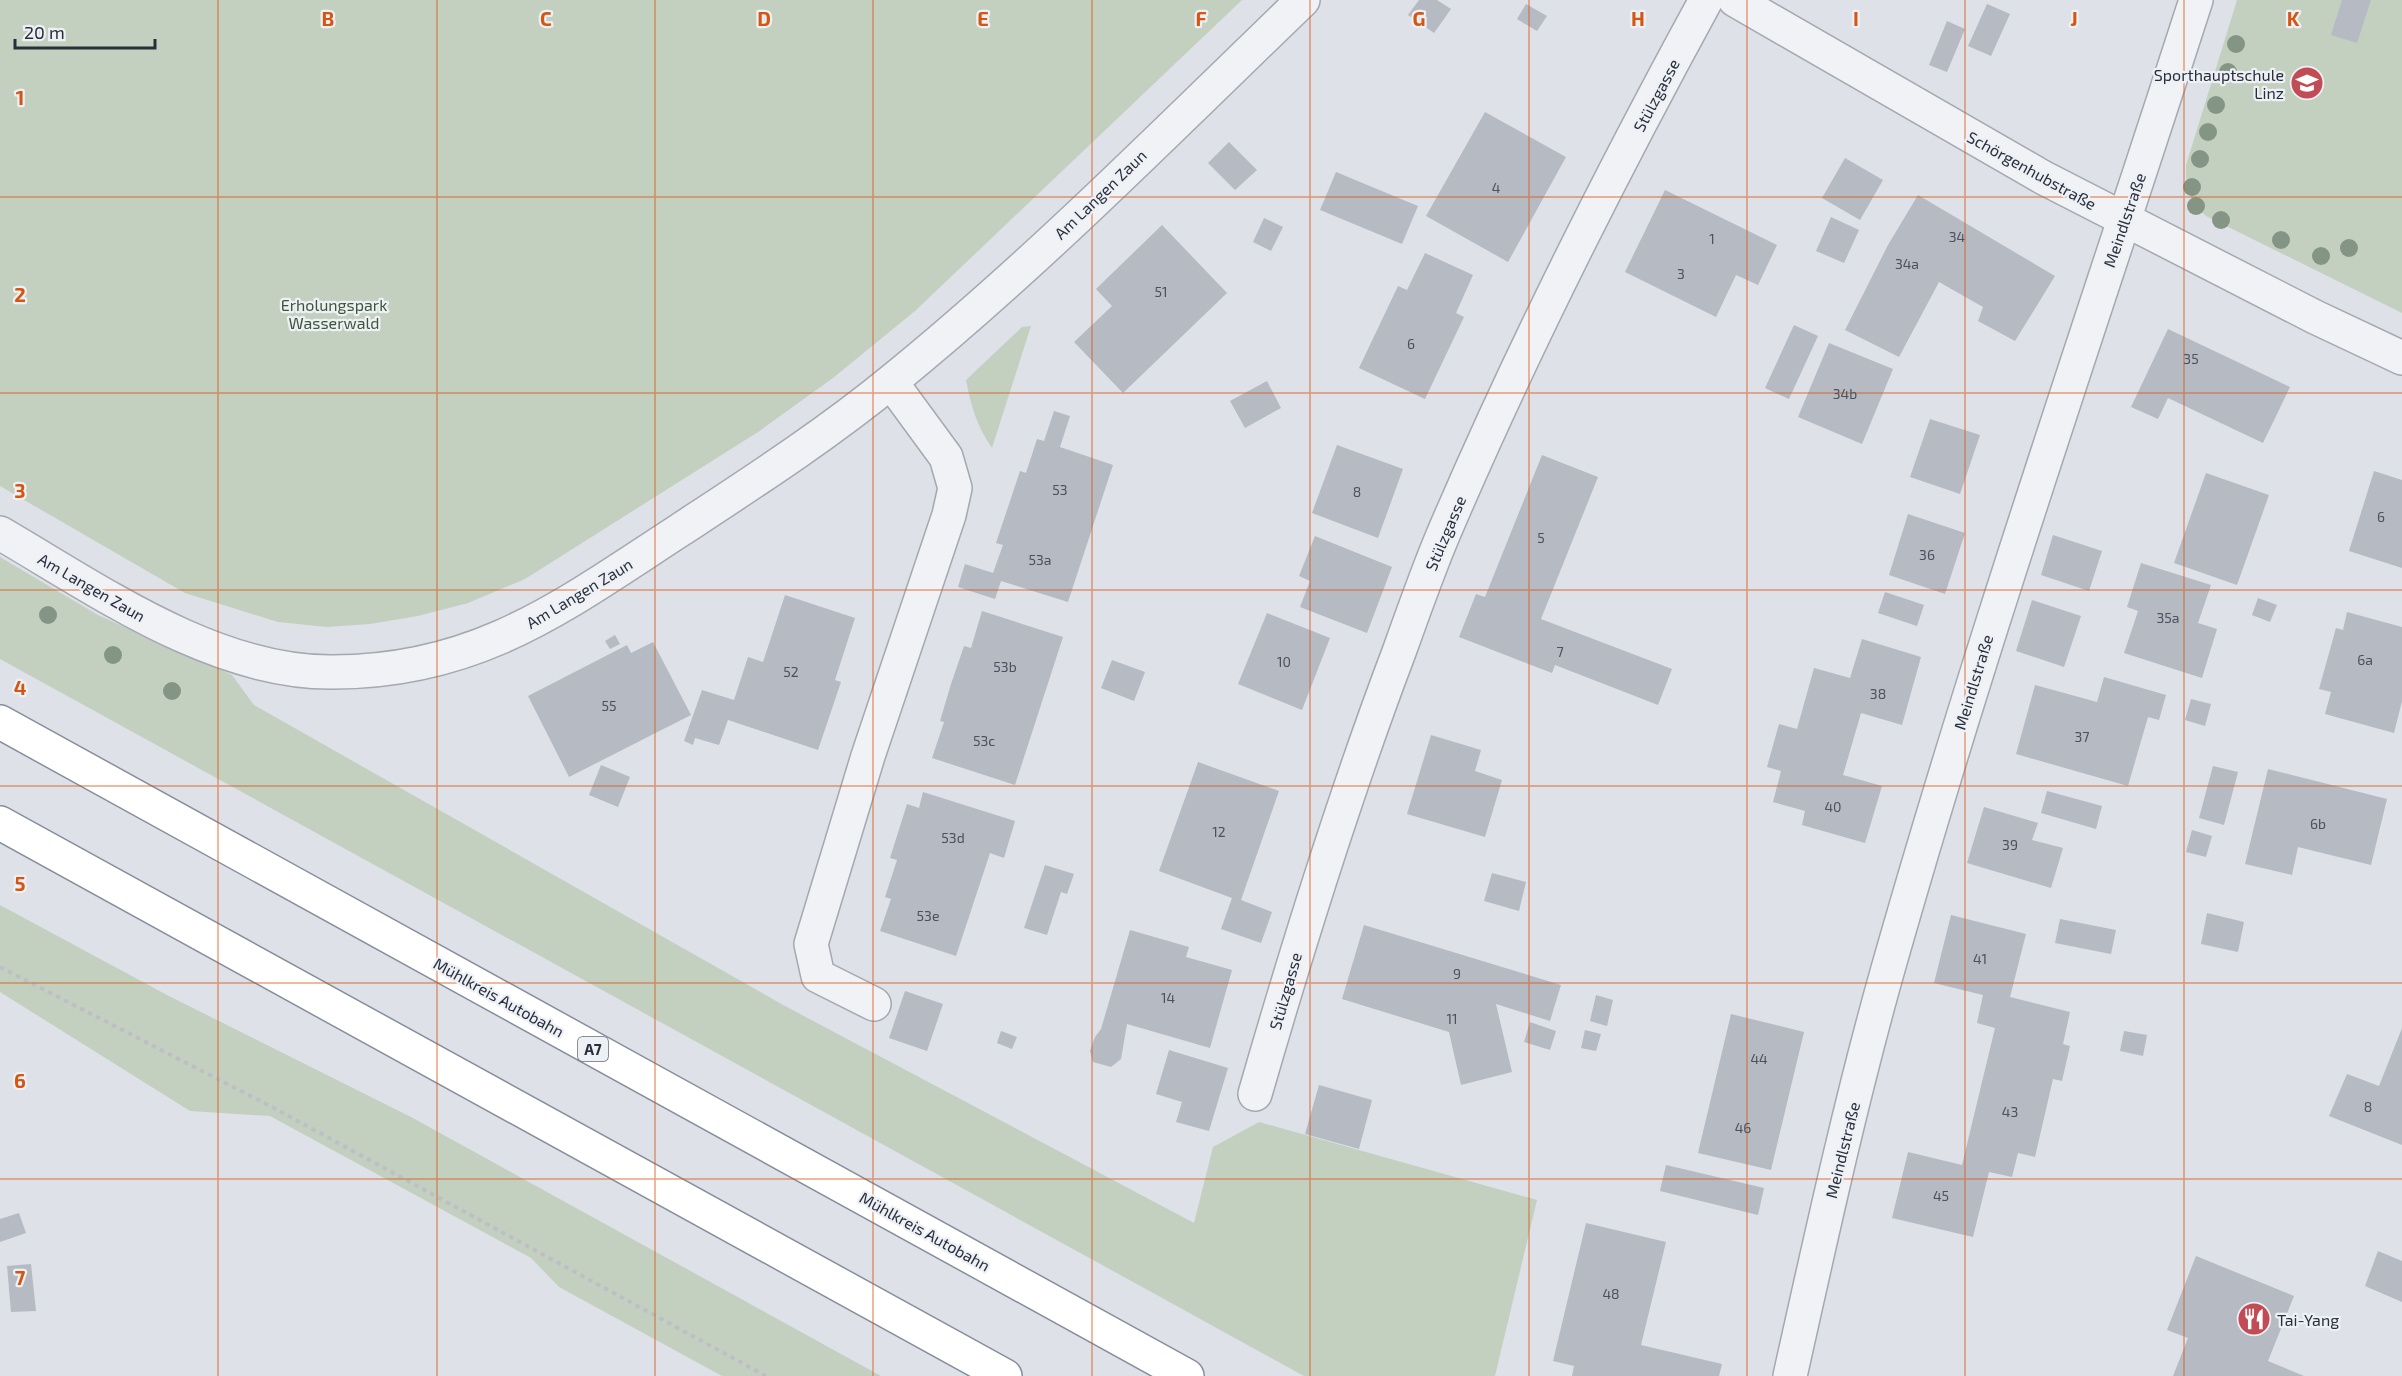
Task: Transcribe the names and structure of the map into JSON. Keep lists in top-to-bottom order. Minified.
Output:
{"streets":{"highway":["Mühlkreis Autobahn","A7"],"street":["Stülzgasse","Schörgenhubstraße","Am Langen Zaun","Meindlstraße"]},"crossings":[["Schörgenhubstraße","Meindlstraße"]],"parks":["Erholungspark Wasserwald"],"places":{"school or university":["Sporthauptschule Linz"],"restaurant":["Tai-Yang"]},"house_numbers":["4","34","1","34a","3","51","6","35","34b","53","8","6","5","36","53a","35a","7","6a","10","53b","52","38","55","37","53c","40","6b","12","53d","39","53e","41","9","14","11","44","8","43","46","45","48"],"scale_bar":"20 m","grid":{"columns":["B","C","D","E","F","G","H","I","J","K"],"rows":["1","2","3","4","5","6","7"]}}
